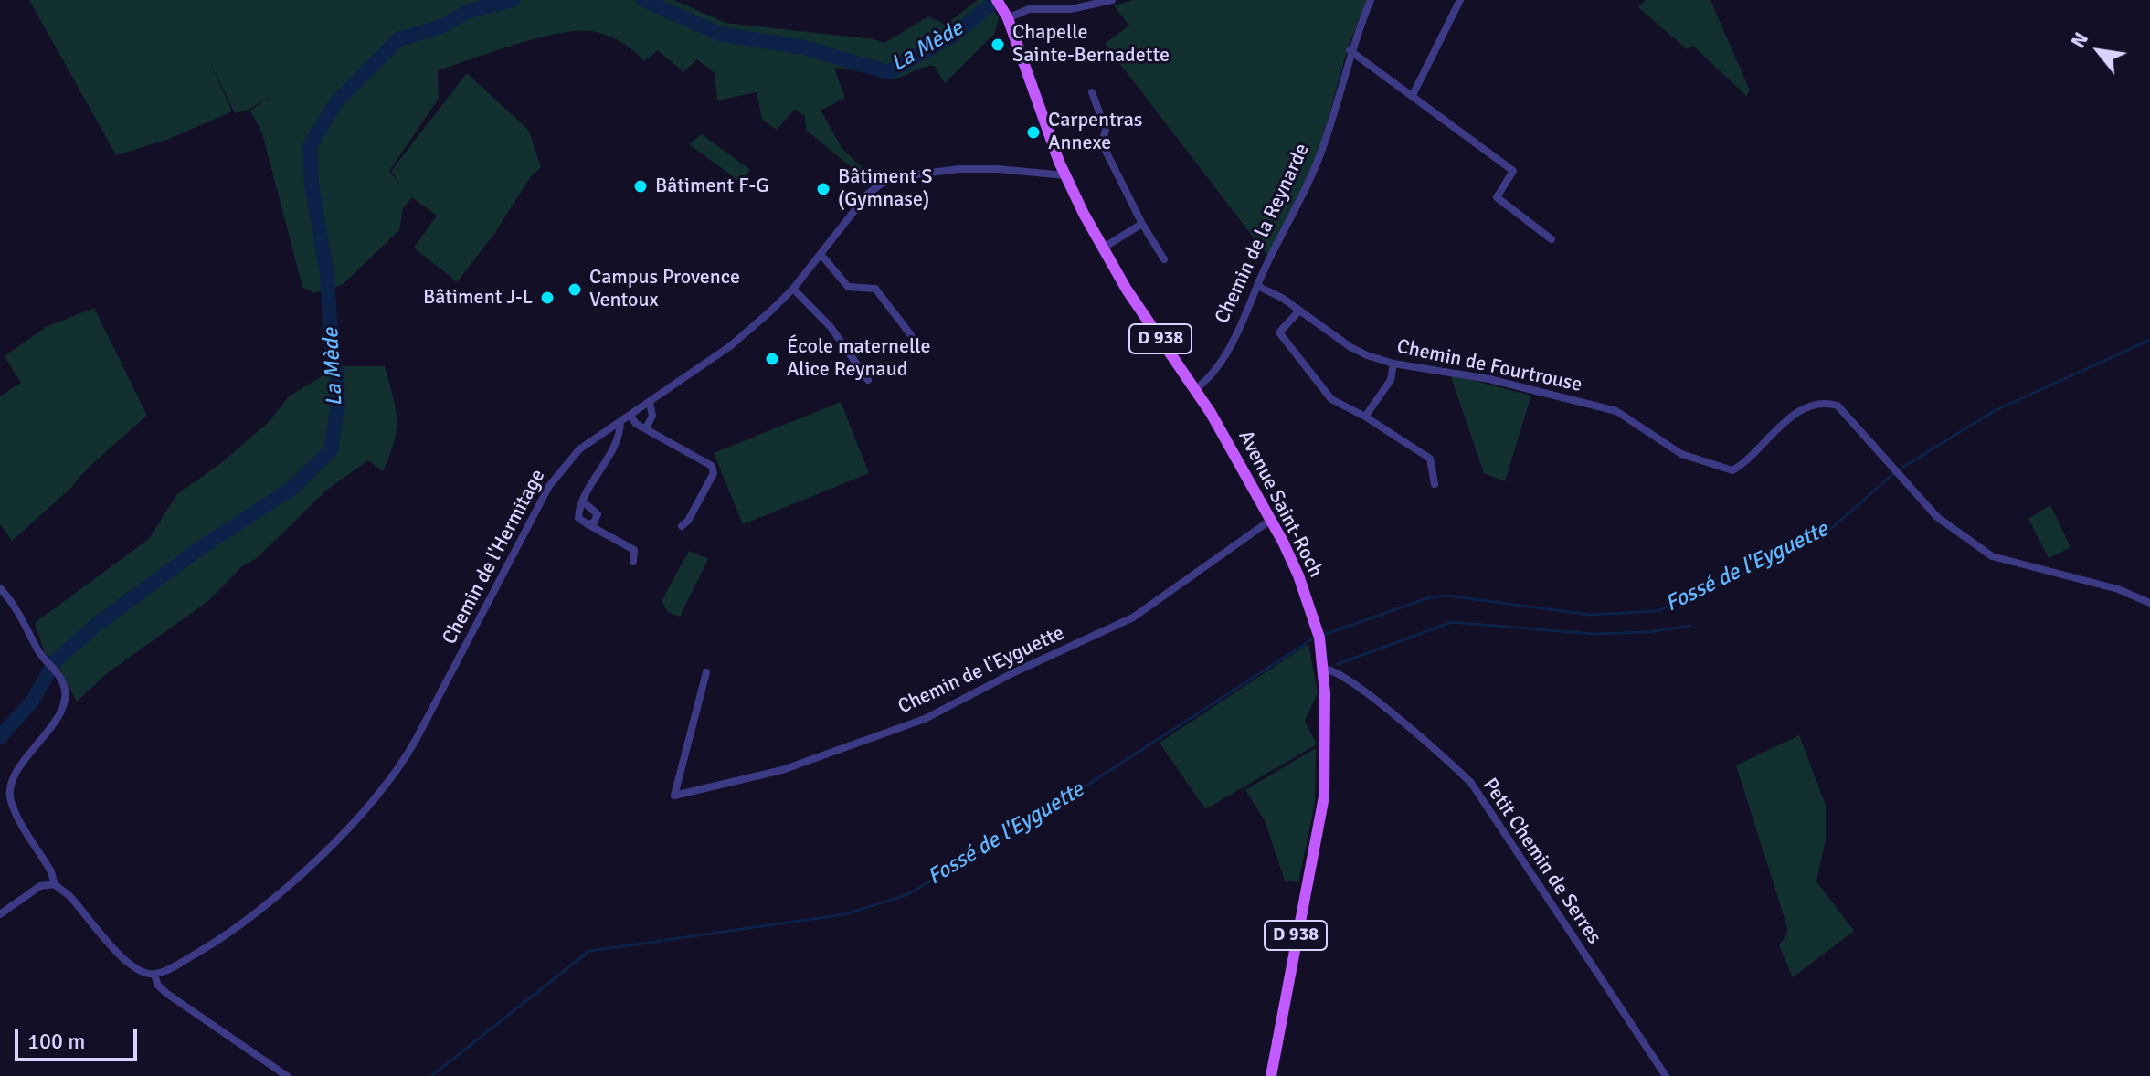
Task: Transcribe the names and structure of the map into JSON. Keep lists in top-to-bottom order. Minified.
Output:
{"streets":{"main road":["D 938","Avenue Saint-Roch"],"street":["Chemin de la Reynarde","Chemin de Fourtrouse","Chemin de l'Hermitage","Chemin de l'Eyguette","Petit Chemin de Serres"]},"crossings":[["Chemin de la Reynarde","Chemin de Fourtrouse"],["Chemin de la Reynarde","Avenue Saint-Roch"],["Avenue Saint-Roch","Chemin de l'Hermitage"],["Avenue Saint-Roch","Chemin de l'Eyguette"],["Avenue Saint-Roch","Petit Chemin de Serres"]],"water":["La Mède","Fossé de l'Eyguette"],"places":["Chapelle Sainte-Bernadette","Carpentras Annexe","Bâtiment F-G","Bâtiment S (Gymnase)","Campus Provence Ventoux","Bâtiment J-L","École maternelle Alice Reynaud"],"scale_bar":"100 m","north":"top left"}
